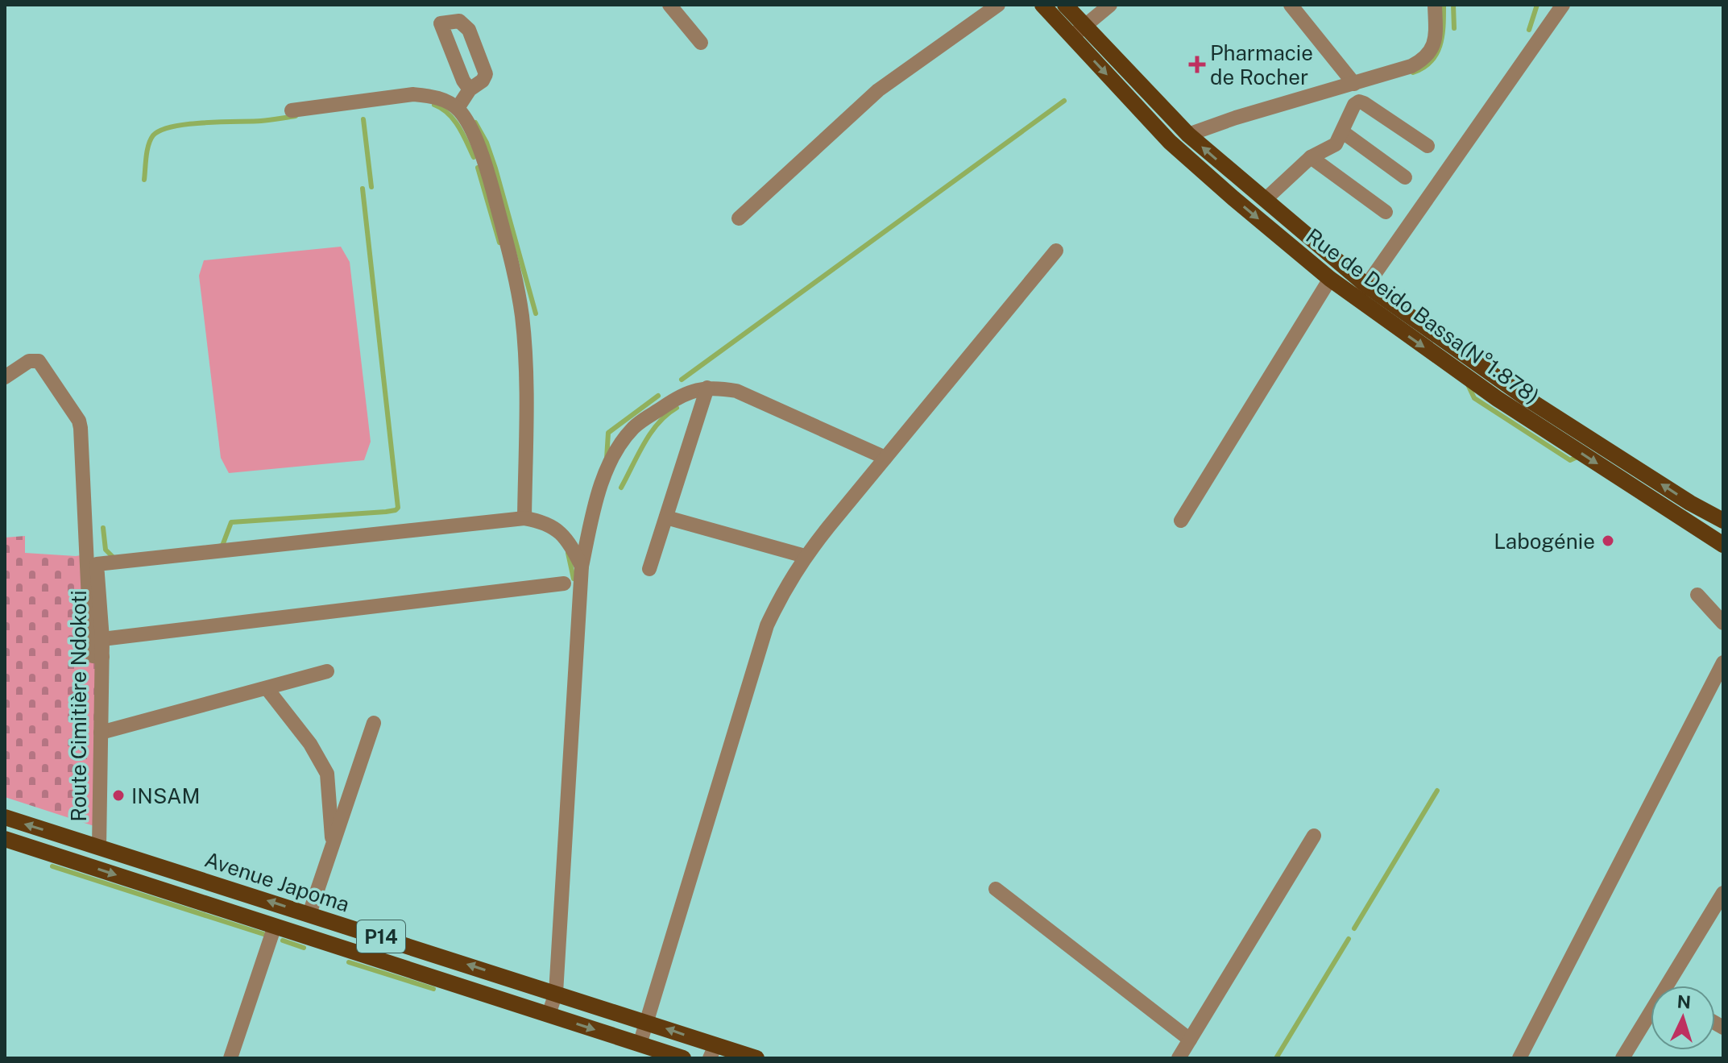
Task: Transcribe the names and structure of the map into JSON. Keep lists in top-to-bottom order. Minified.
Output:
{"streets":{"main road":["Rue de Deido Bassa(N°1.878)","Avenue Japoma","P14"],"street":["Route Cimitière Ndokoti"]},"crossings":[["Route Cimitière Ndokoti","Avenue Japoma"]],"places":{"health":["Pharmacie de Rocher"],"other":["Labogénie","INSAM"]},"north":"top"}
